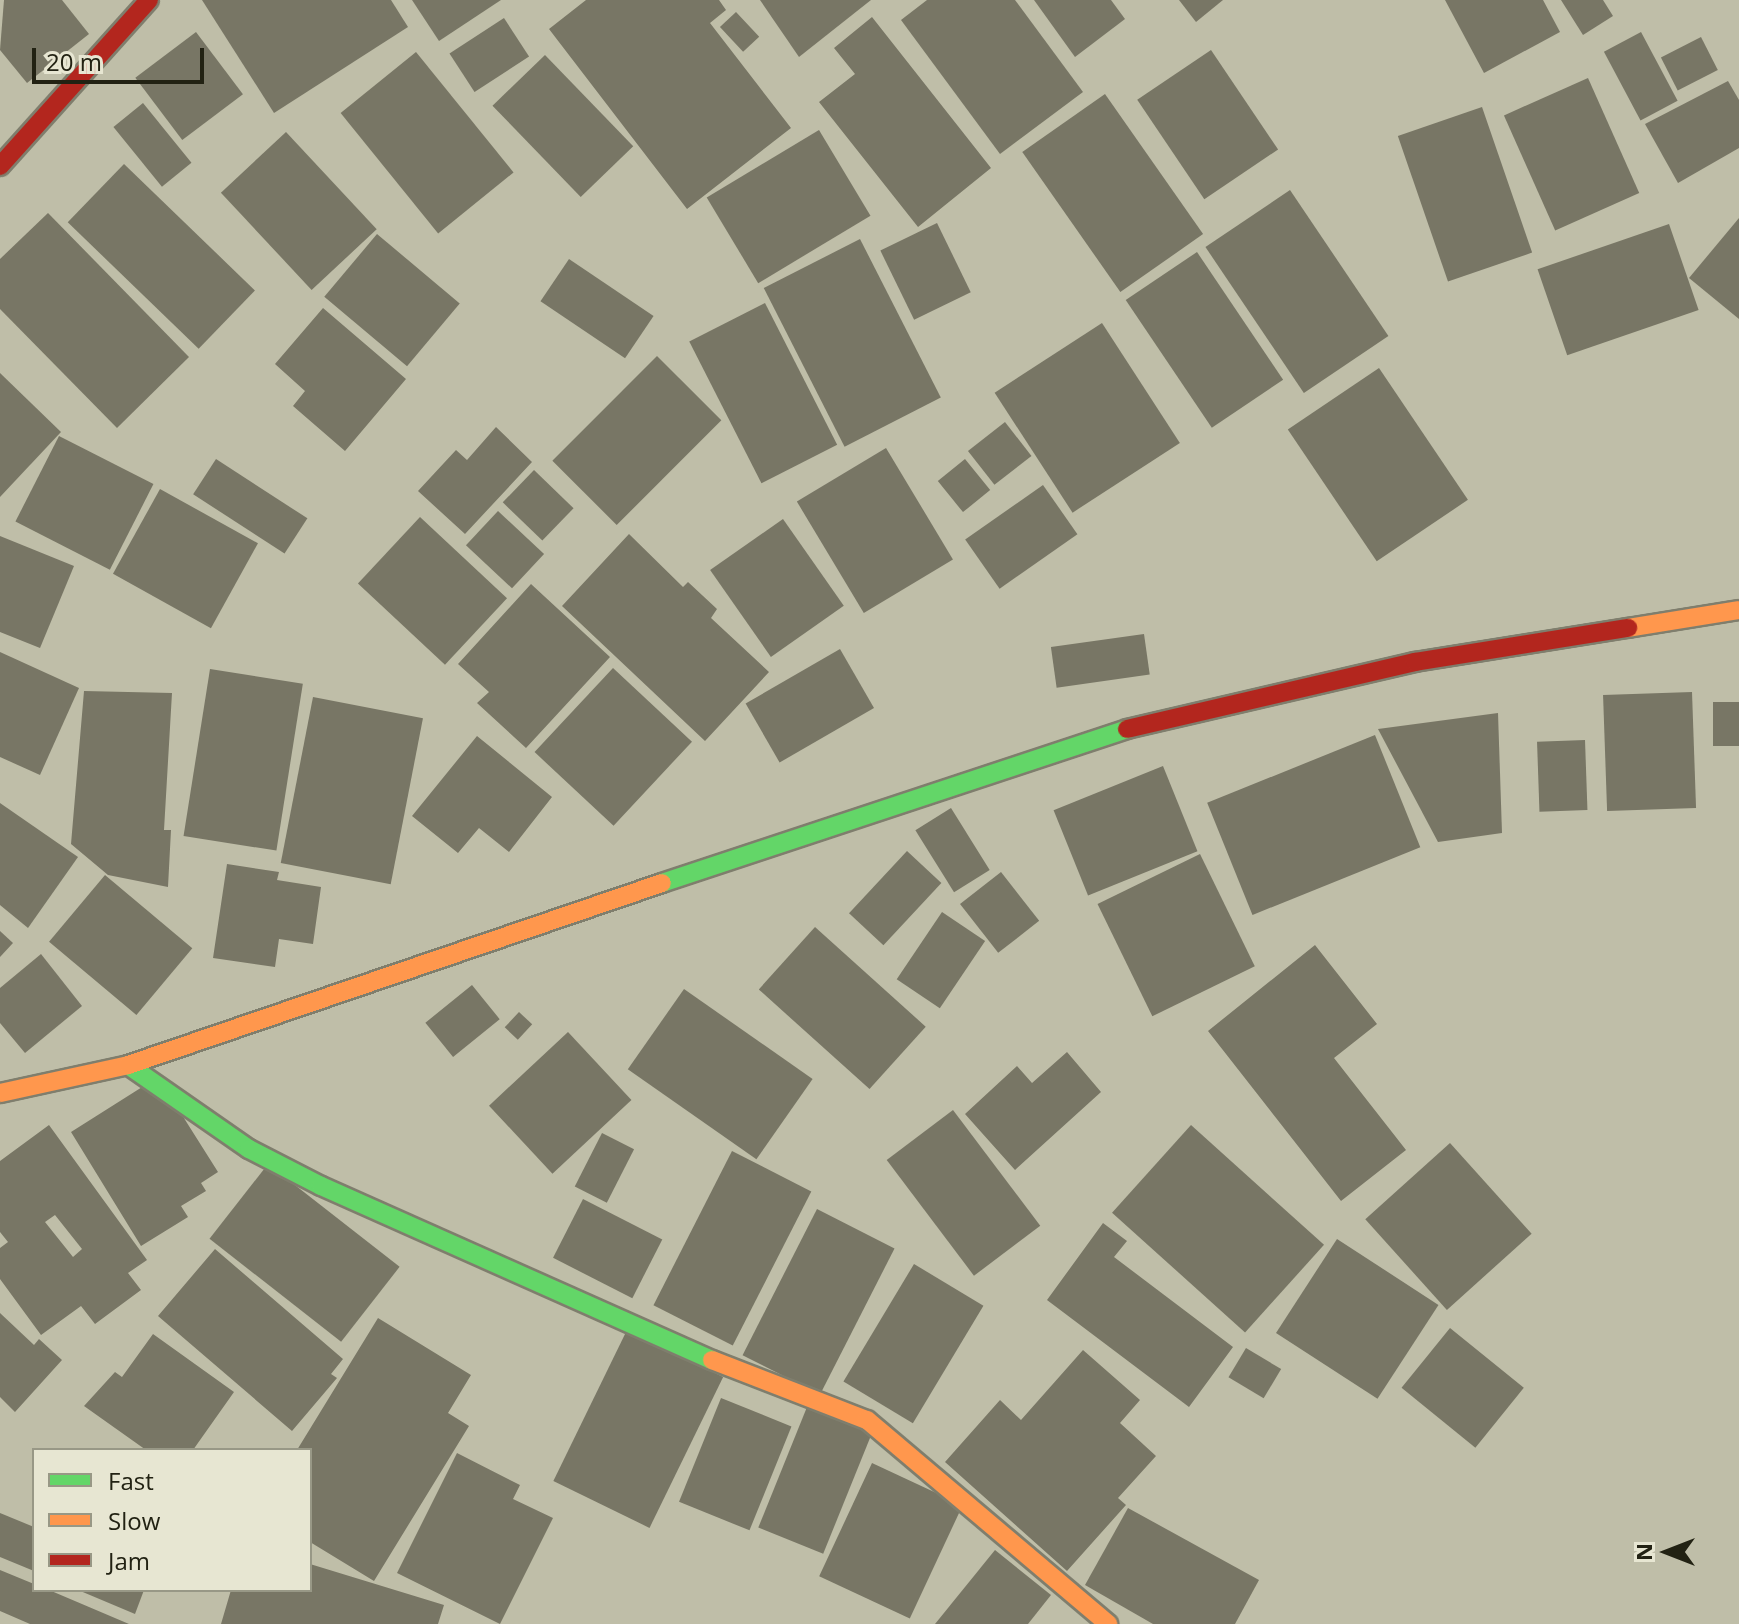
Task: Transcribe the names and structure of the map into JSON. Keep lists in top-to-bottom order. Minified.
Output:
{"legend":["Fast","Slow","Jam"],"scale_bar":"20 m","north":"left"}
